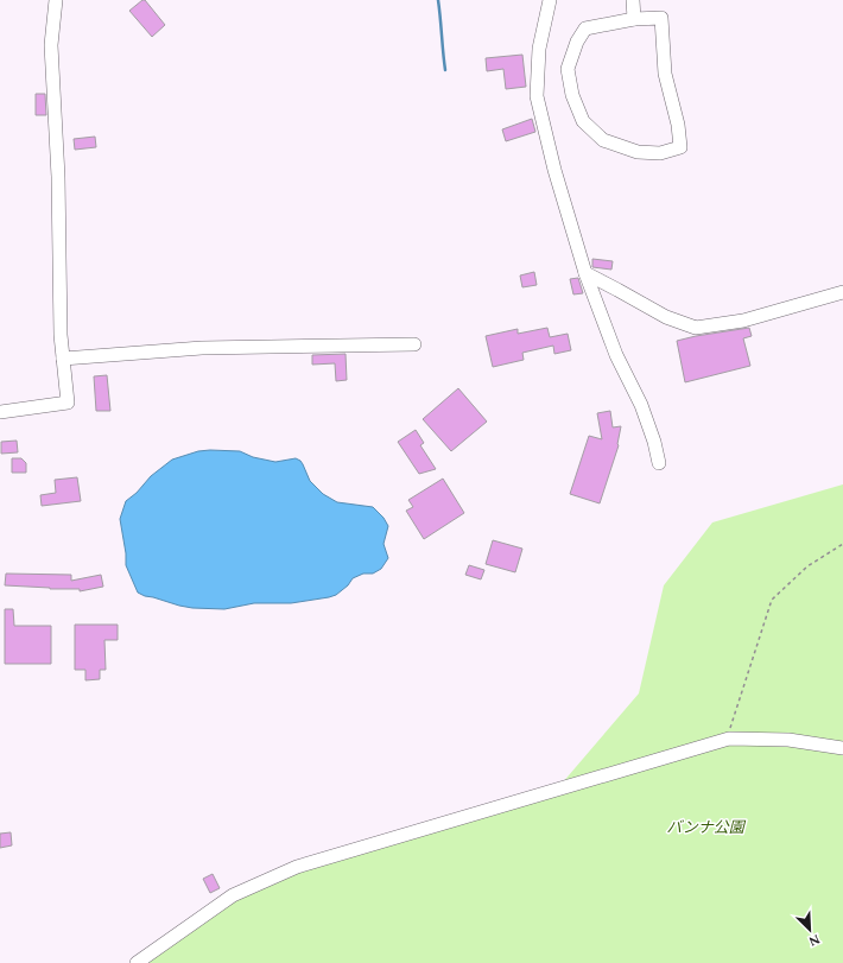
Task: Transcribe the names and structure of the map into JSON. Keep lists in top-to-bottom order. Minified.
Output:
{"parks":["バンナ公園"],"north":"bottom right"}
